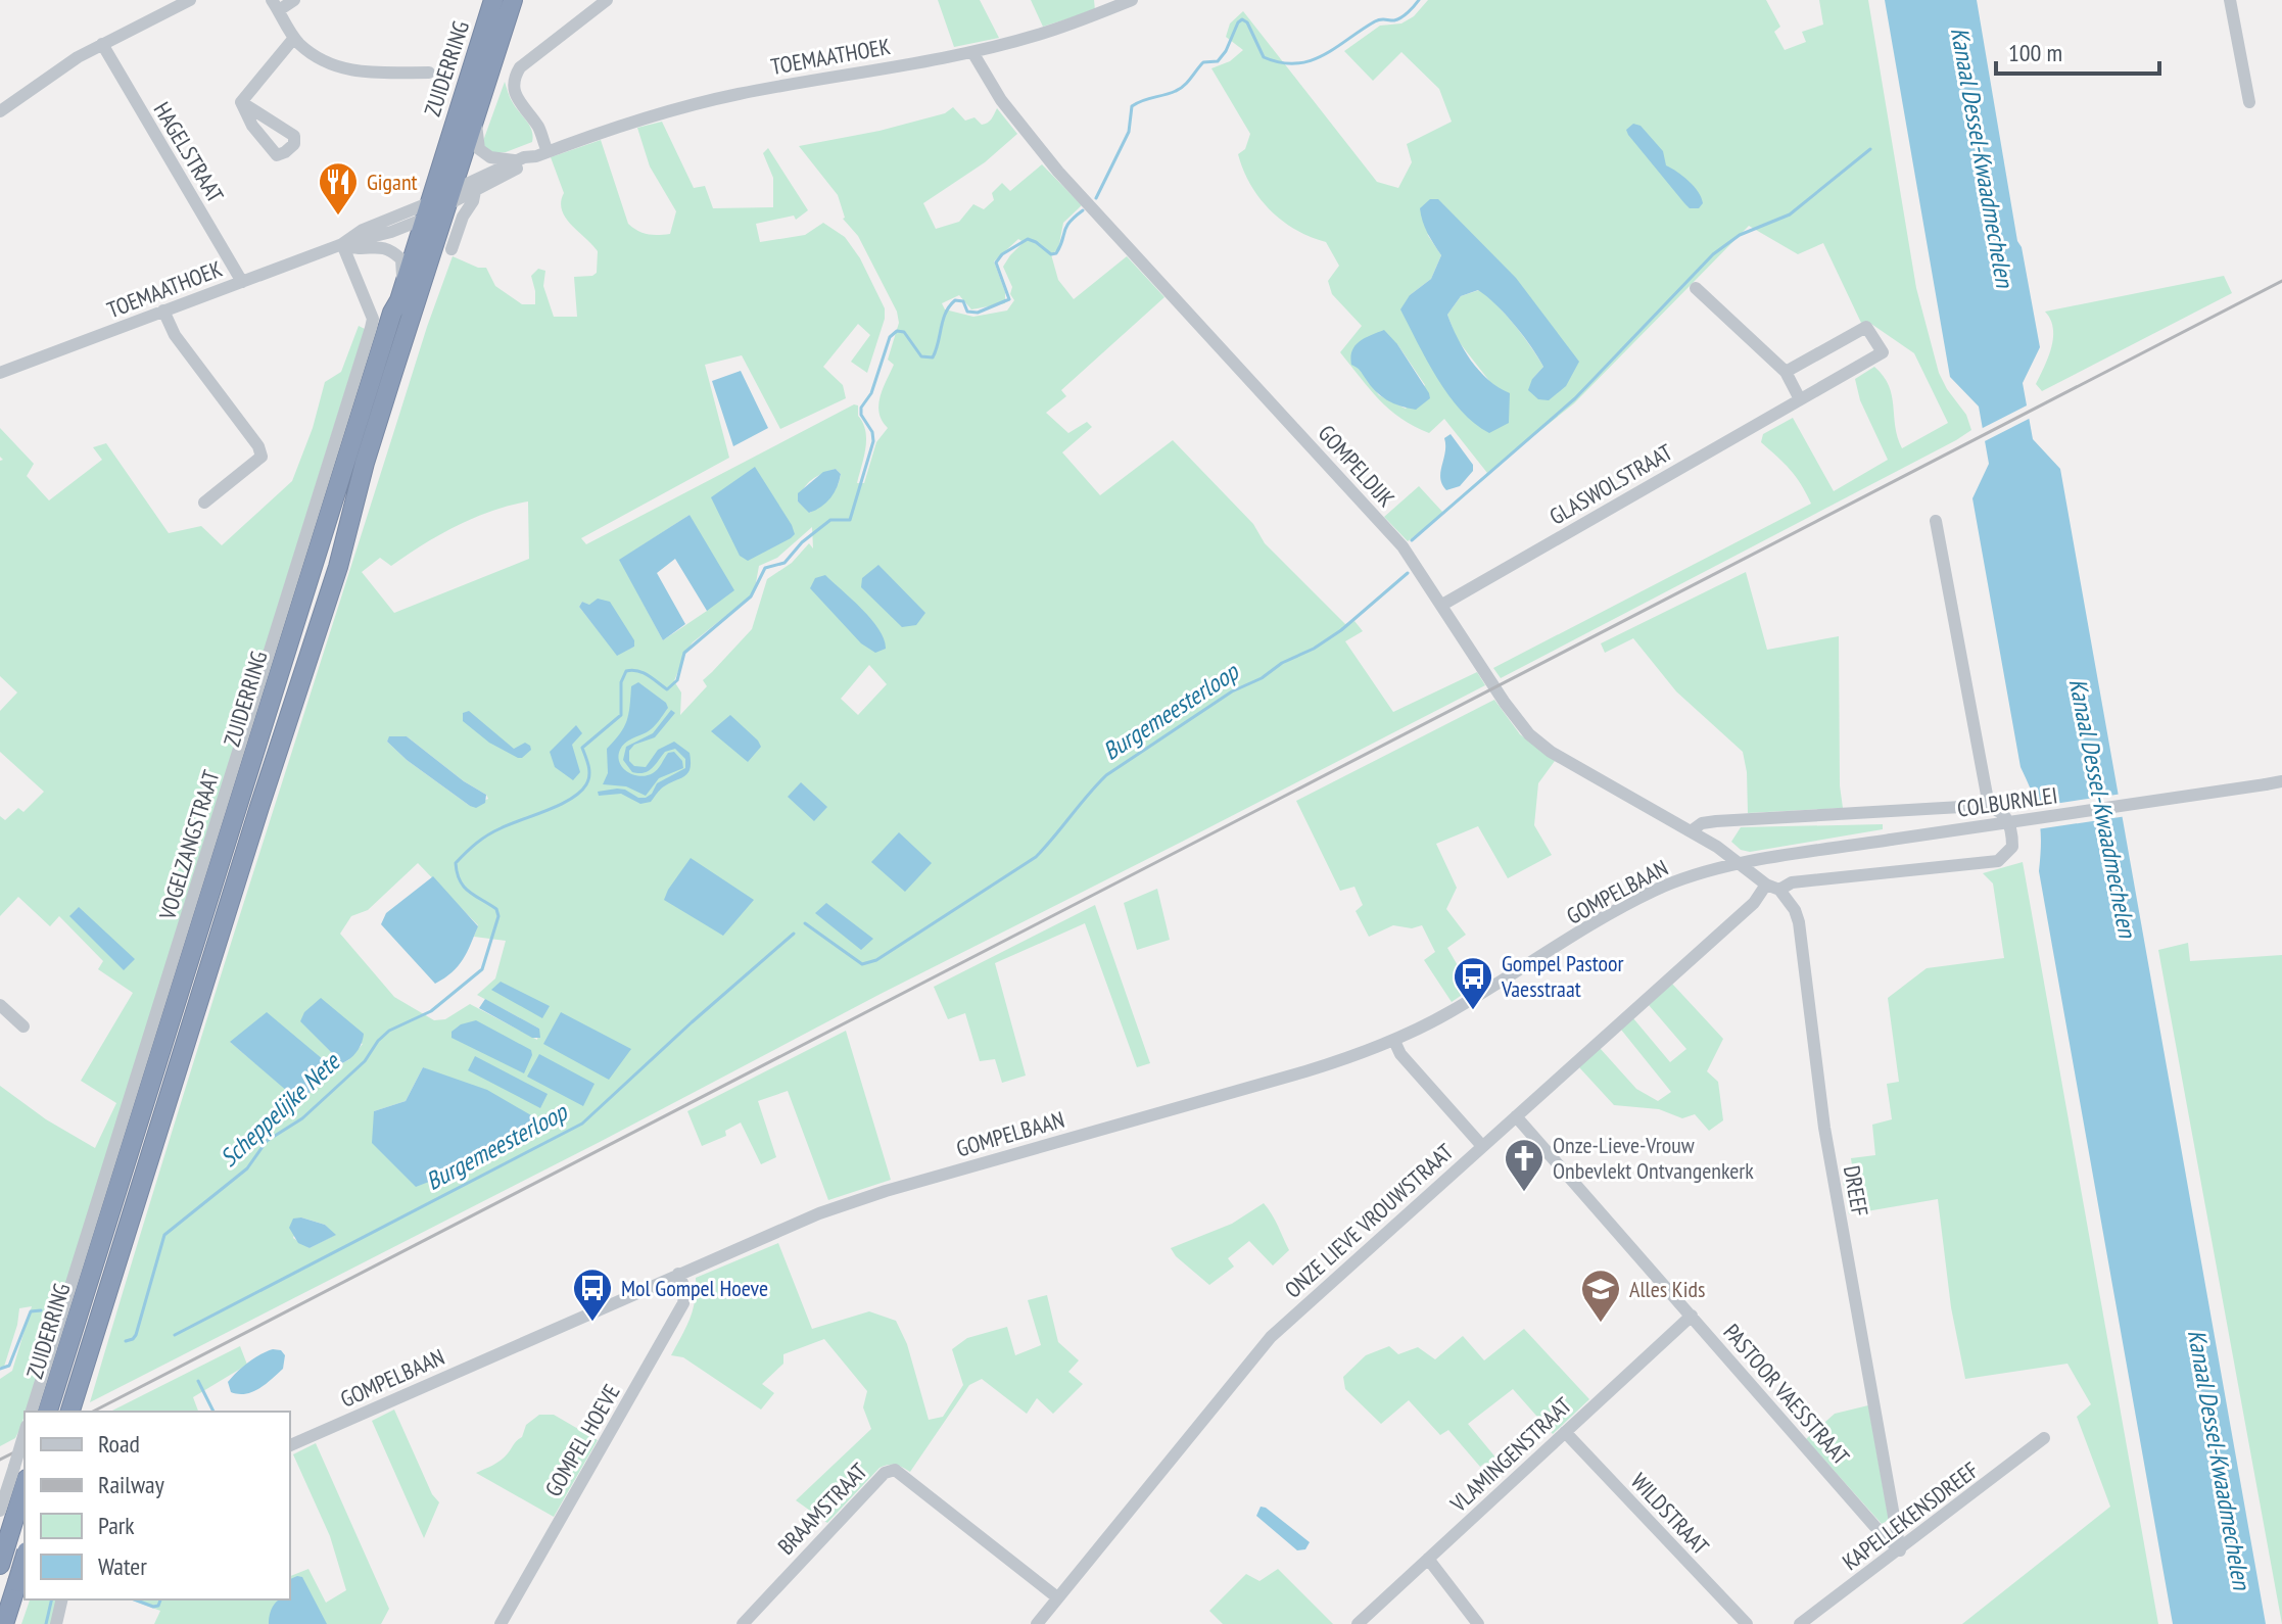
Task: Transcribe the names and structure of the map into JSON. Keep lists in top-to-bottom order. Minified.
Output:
{"streets":{"highway":["ZUIDERRING"],"street":["TOEMAATHOEK","HAGELSTRAAT","GOMPELDIJK","GLASWOLSTRAAT","COLBURNLEI","VOGELZANGSTRAAT","GOMPELBAAN","DREEF","ONZE LIEVE VROUWSTRAAT","PASTOOR VAESSTRAAT","GOMPEL HOEVE","VLAMINGENSTRAAT","BRAAMSTRAAT","WILDSTRAAT","KAPELLEKENSDREEF"]},"crossings":[["TOEMAATHOEK","ZUIDERRING"],["TOEMAATHOEK","HAGELSTRAAT"],["TOEMAATHOEK","GOMPELDIJK"],["TOEMAATHOEK","VOGELZANGSTRAAT"],["GOMPELDIJK","GLASWOLSTRAAT"],["GOMPELDIJK","COLBURNLEI"],["GOMPELDIJK","GOMPELBAAN"],["GOMPELDIJK","DREEF"],["COLBURNLEI","GOMPELBAAN"],["COLBURNLEI","DREEF"],["GOMPELBAAN","DREEF"],["GOMPELBAAN","GOMPEL HOEVE"],["DREEF","ONZE LIEVE VROUWSTRAAT"],["DREEF","PASTOOR VAESSTRAAT"],["DREEF","KAPELLEKENSDREEF"],["ONZE LIEVE VROUWSTRAAT","PASTOOR VAESSTRAAT"],["ONZE LIEVE VROUWSTRAAT","BRAAMSTRAAT"],["PASTOOR VAESSTRAAT","VLAMINGENSTRAAT"],["PASTOOR VAESSTRAAT","KAPELLEKENSDREEF"],["VLAMINGENSTRAAT","WILDSTRAAT"]],"water":["Kanaal Dessel-Kwaadmechelen","Burgemeesterloop","Scheppelijke Nete"],"places":{"restaurant":["Gigant"],"bus stop":["Gompel Pastoor Vaesstraat","Mol Gompel Hoeve"],"church":["Onze-Lieve-Vrouw Onbevlekt Ontvangenkerk"],"school or university":["Alles Kids"]},"legend":["Road","Railway","Park","Water"],"scale_bar":"100 m"}
